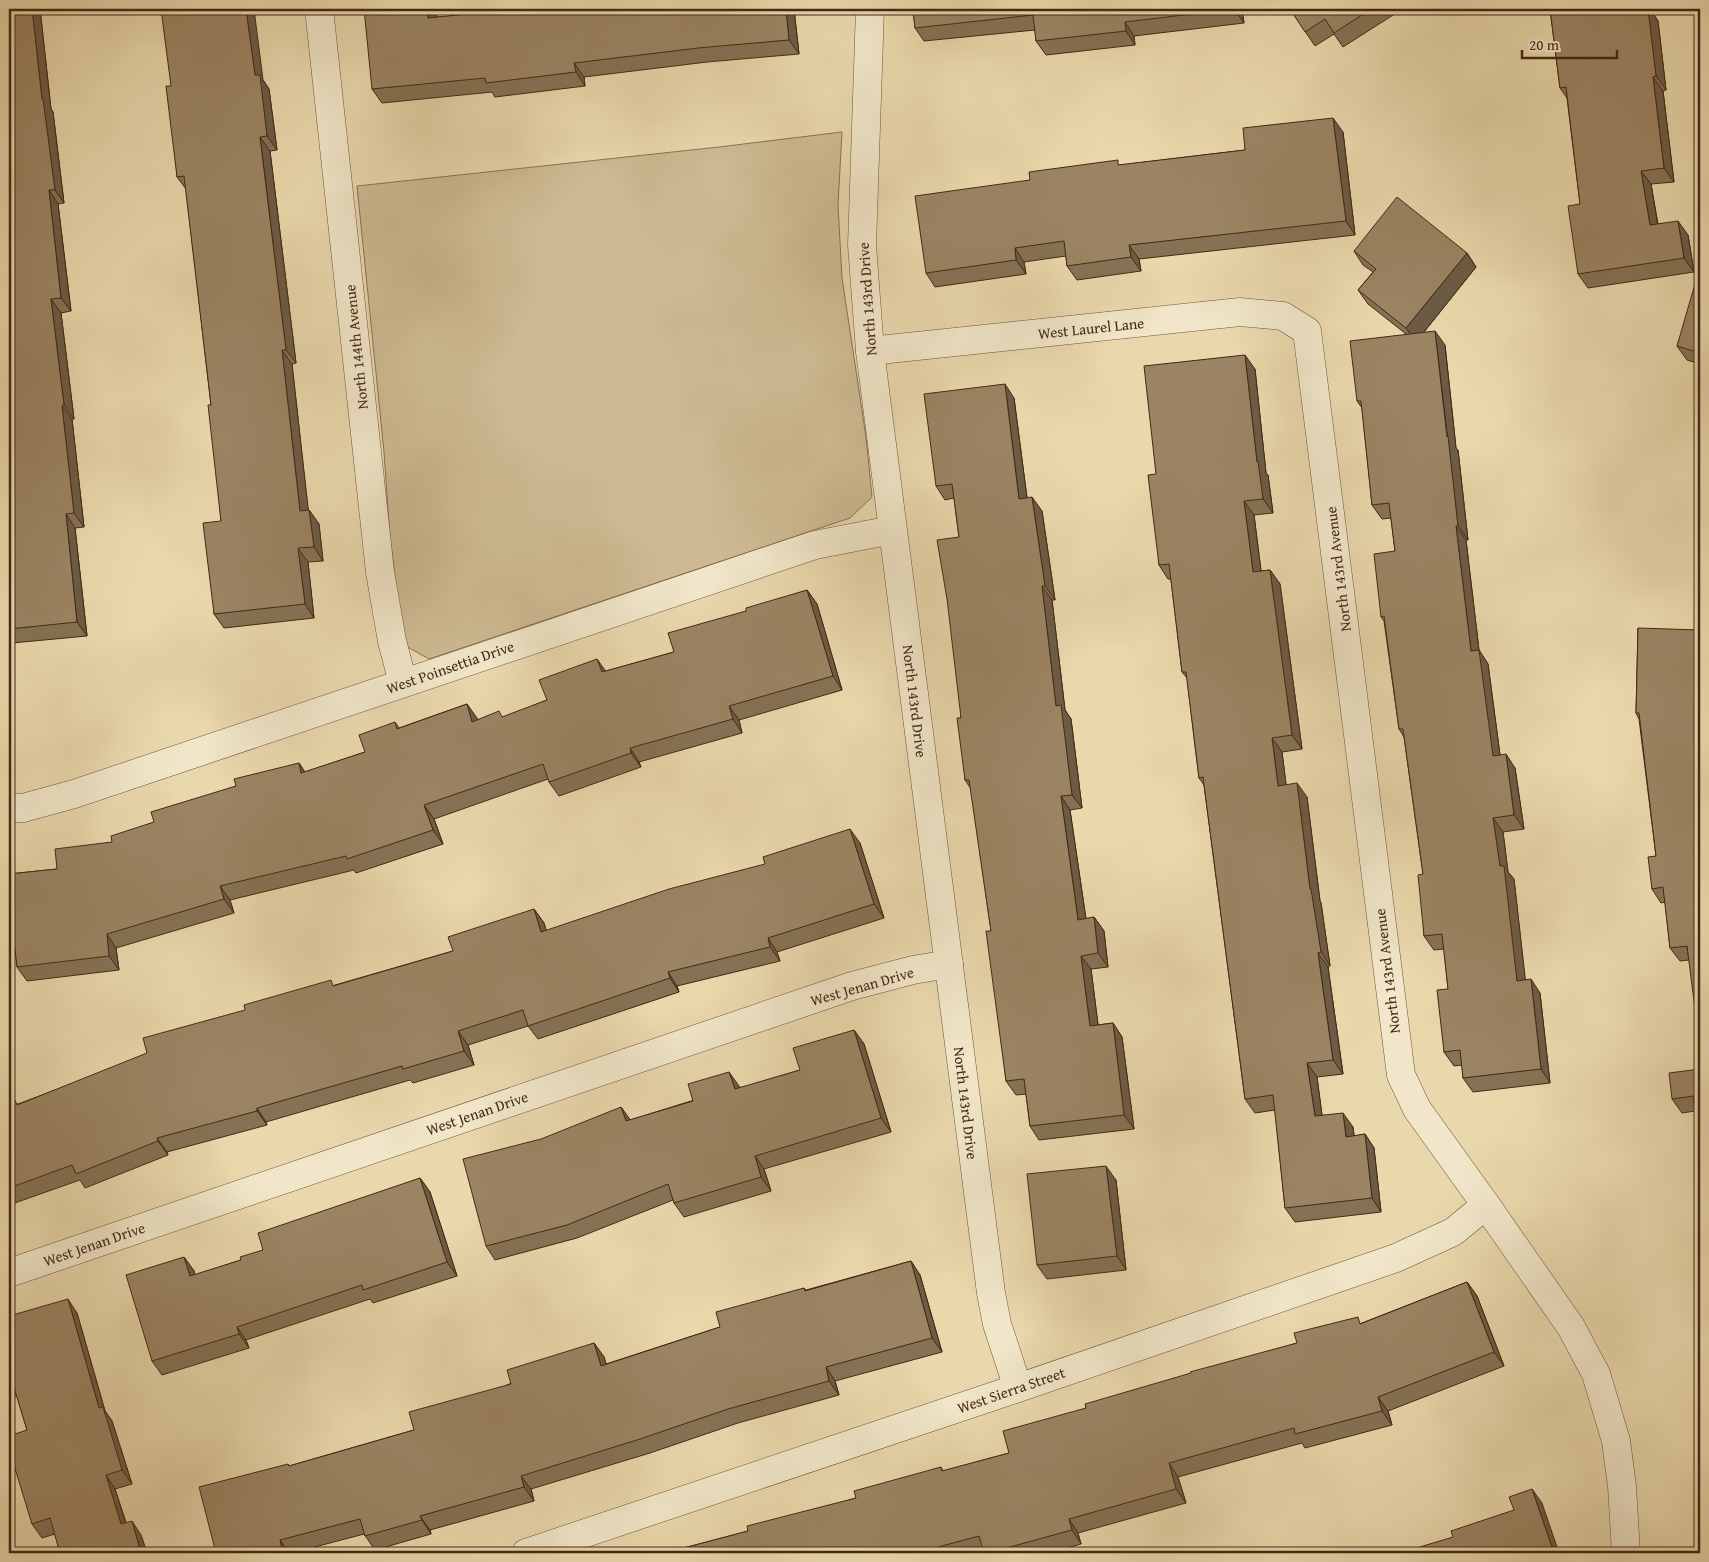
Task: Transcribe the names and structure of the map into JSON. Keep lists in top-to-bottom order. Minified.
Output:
{"streets":{"street":["North 143rd Drive","West Laurel Lane","North 144th Avenue","North 143rd Avenue","West Poinsettia Drive","West Jenan Drive","West Sierra Street"]},"crossings":[["North 143rd Drive","West Laurel Lane"],["North 143rd Drive","West Poinsettia Drive"],["North 143rd Drive","West Jenan Drive"],["North 143rd Drive","West Sierra Street"],["West Laurel Lane","North 143rd Avenue"],["North 144th Avenue","West Poinsettia Drive"],["North 143rd Avenue","West Sierra Street"]],"scale_bar":"20 m"}
